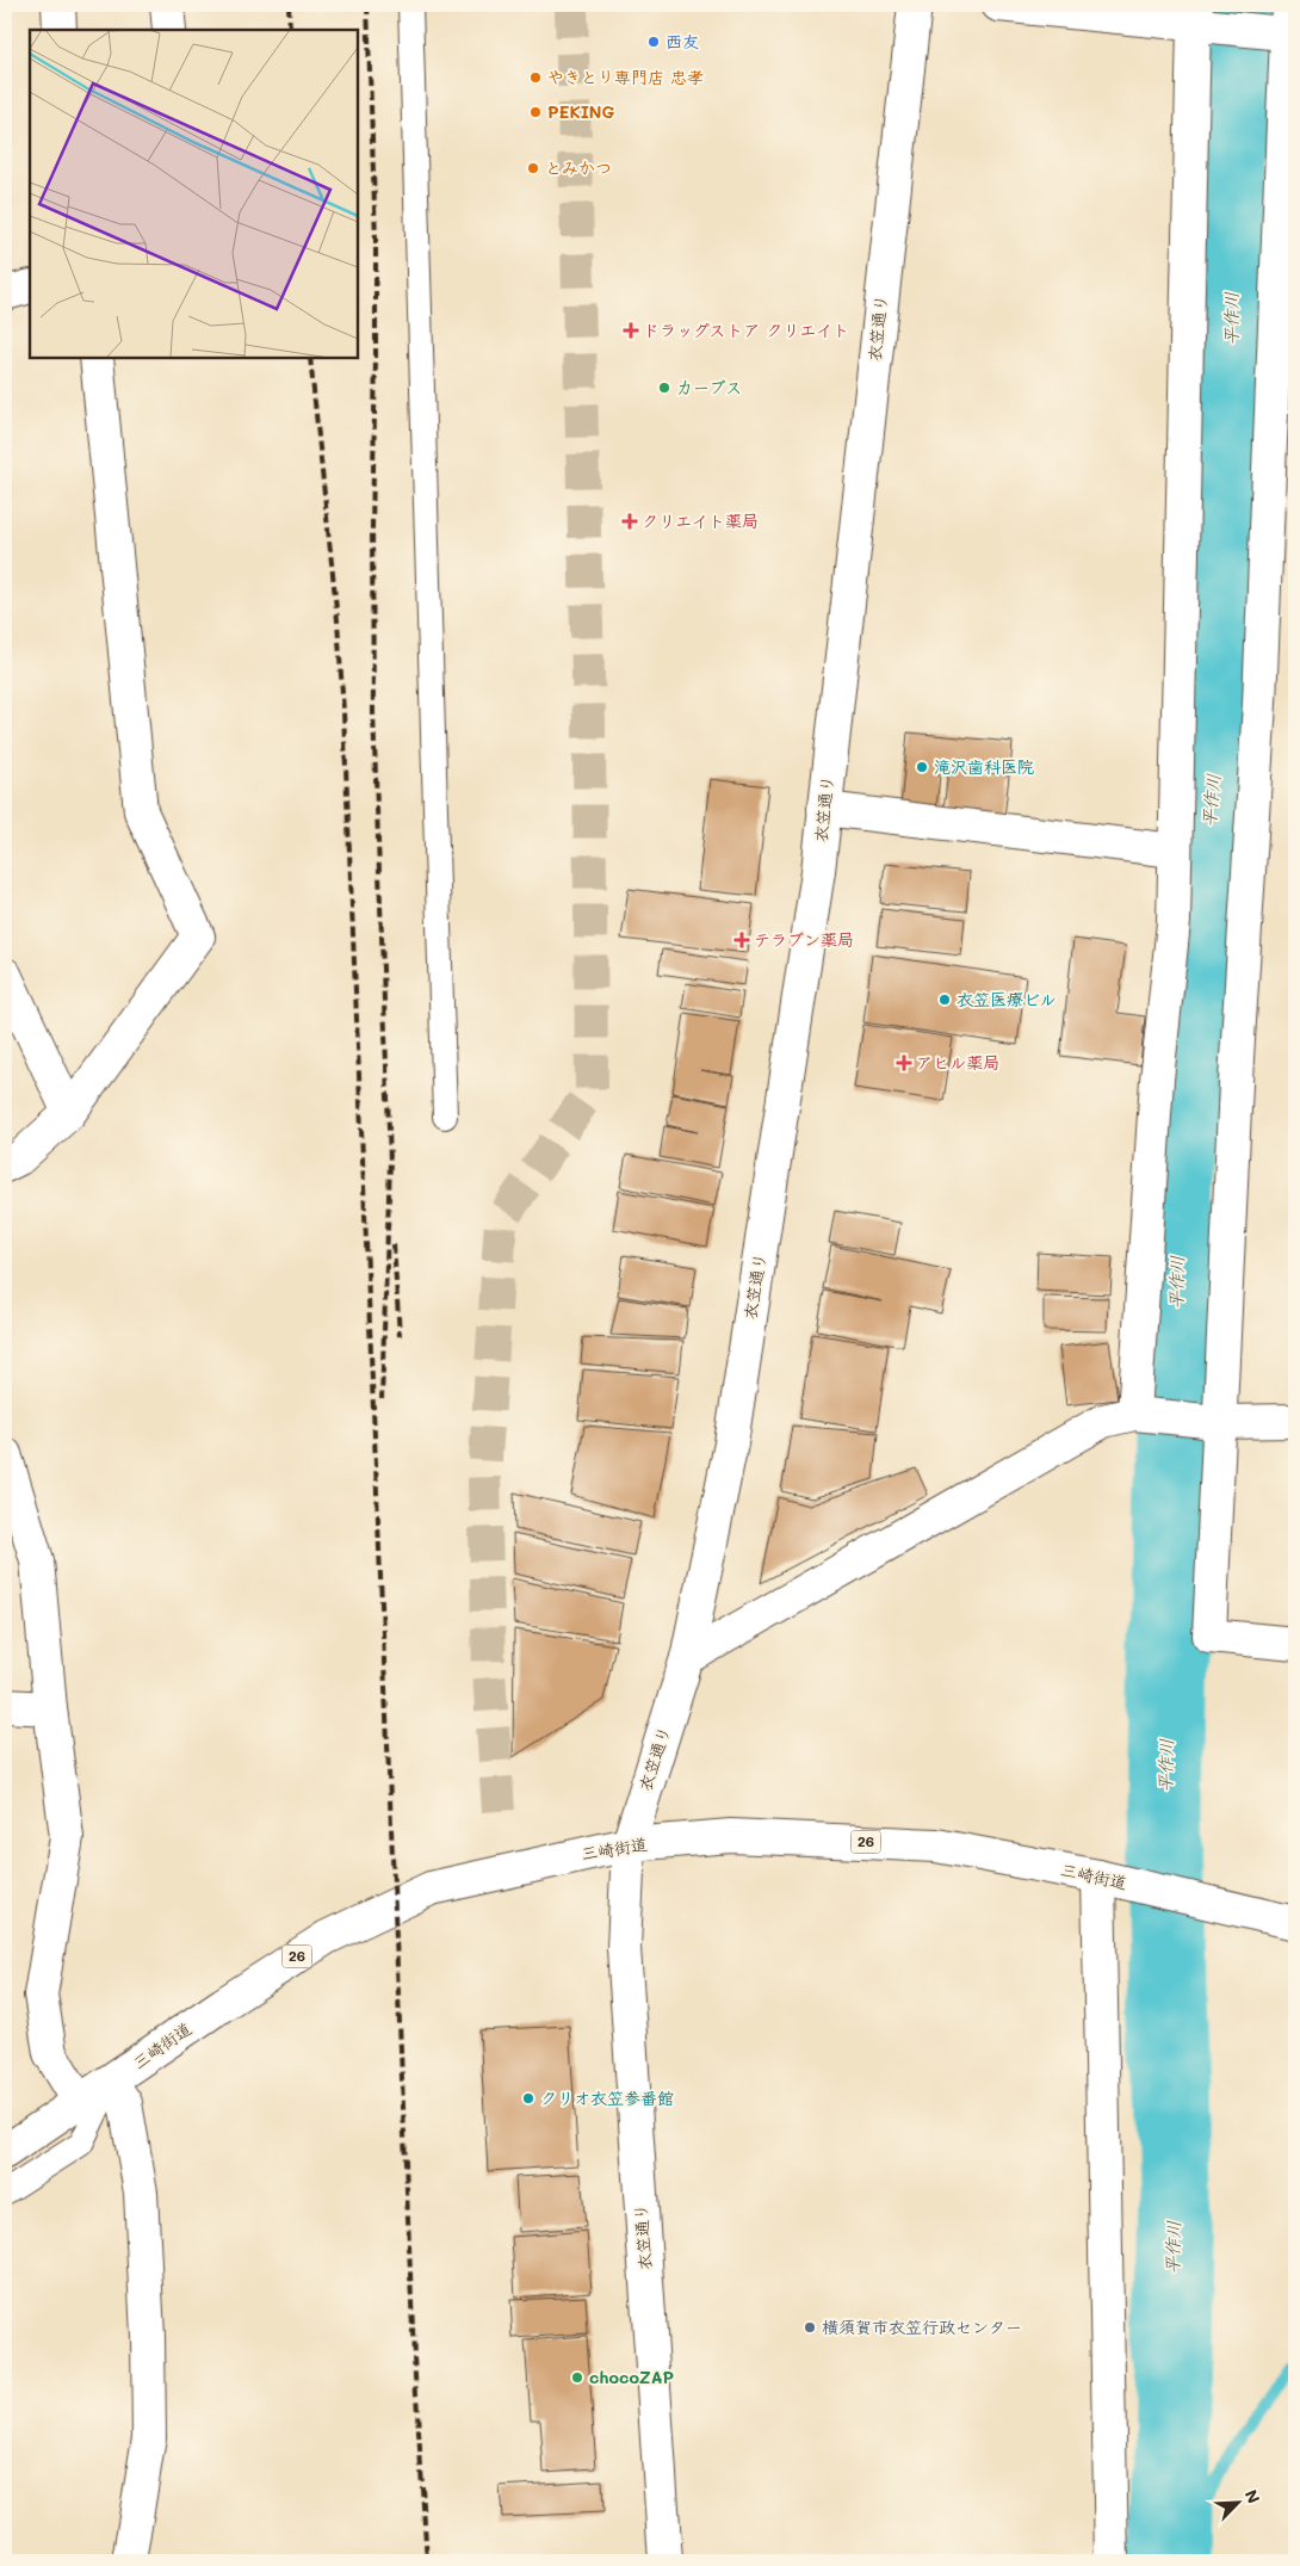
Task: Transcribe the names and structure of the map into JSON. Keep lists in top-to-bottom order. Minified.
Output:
{"streets":{"street":["衣笠通り","26","三崎街道"]},"crossings":[["衣笠通り","三崎街道"]],"water":["平作川"],"places":{"other":["西友","やきとり専門店 忠孝","PEKING","とみかつ","カーブス","滝沢歯科医院","衣笠医療ビル","クリオ衣笠参番館","横須賀市衣笠行政センター","chocoZAP"],"health":["ドラッグストア クリエイト","クリエイト薬局","テラブン薬局","アヒル薬局"]},"north":"top right"}
